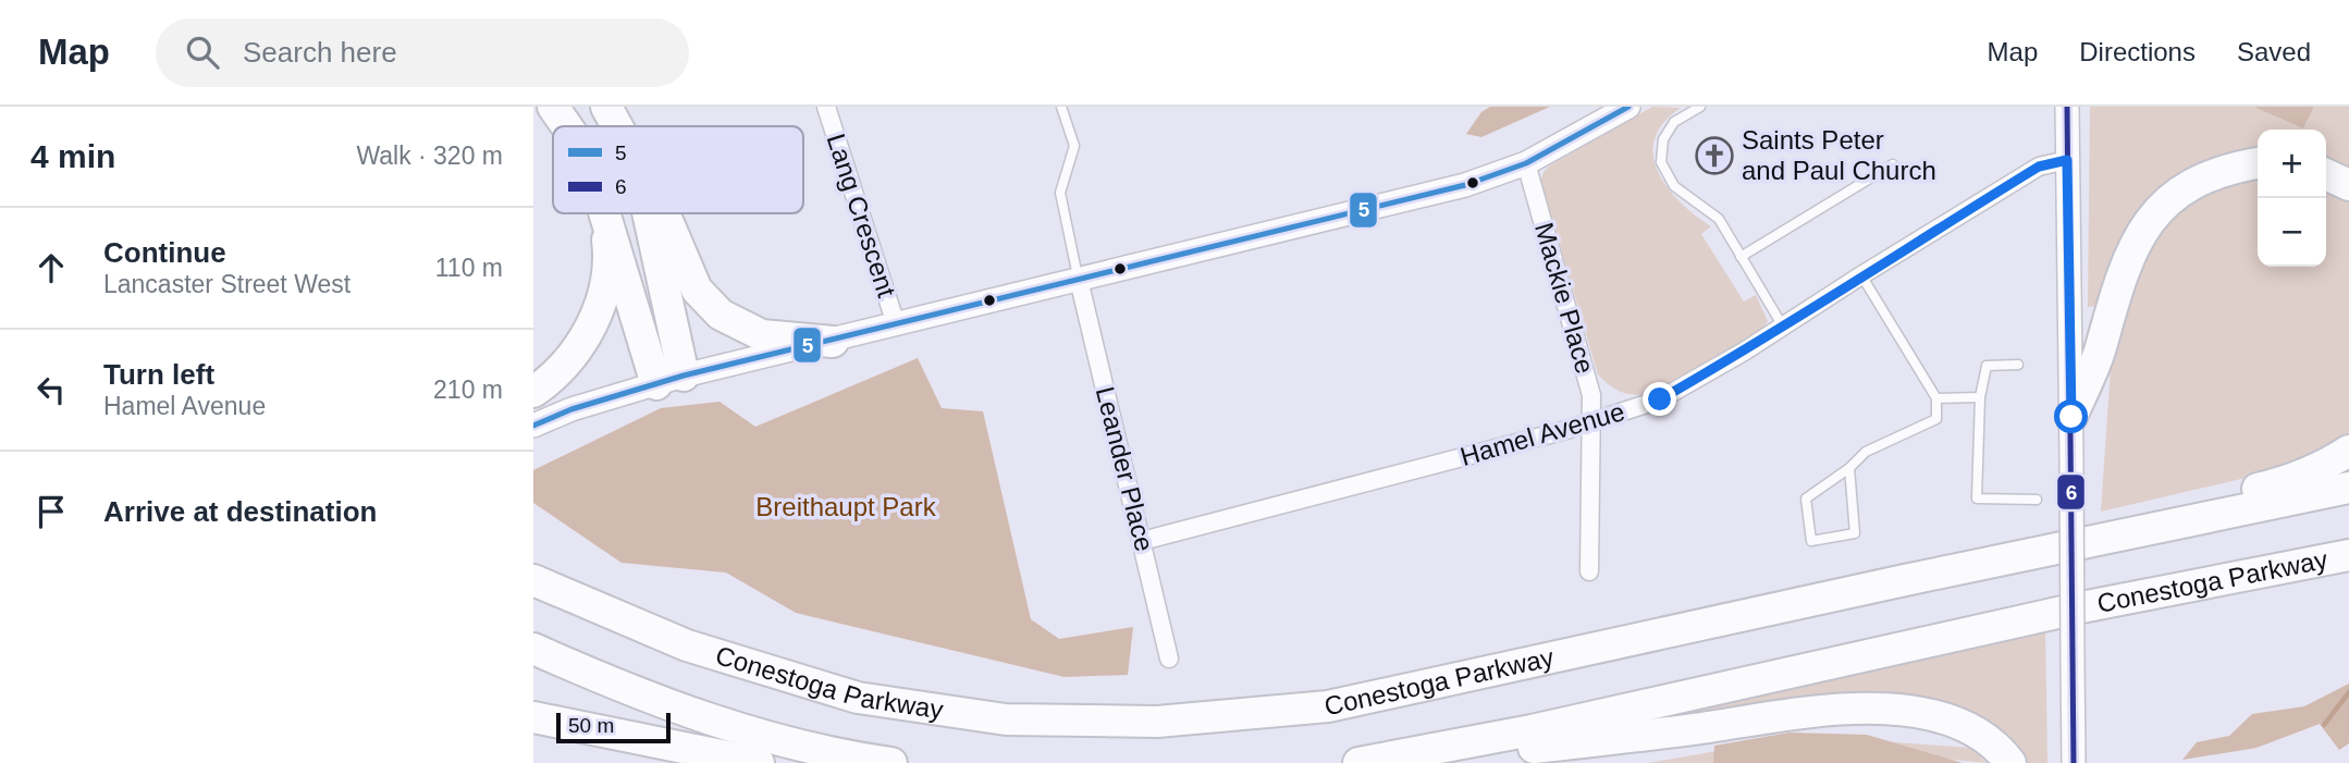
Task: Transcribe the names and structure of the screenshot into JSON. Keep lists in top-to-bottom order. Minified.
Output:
{"streets":{"highway":["Conestoga Parkway"],"street":["Lang Crescent","Mackie Place","Hamel Avenue","Leander Place"]},"crossings":[["Mackie Place","Hamel Avenue"],["Hamel Avenue","Leander Place"]],"parks":["Breithaupt Park"],"places":{"church":["Saints Peter and Paul Church"]},"lines":["transit line 5","transit line 6"],"legend":["5","6"],"scale_bar":"50 m","page":{"header":"Map","search":"Search here","nav":["Map","Directions","Saved"],"heading":["4 min","Walk · 320 m"],"map_buttons":["+","−"],"list":[["Continue","Lancaster Street West","110 m"],["Turn left","Hamel Avenue","210 m"],"Arrive at destination"],"scale":"50 m"}}
